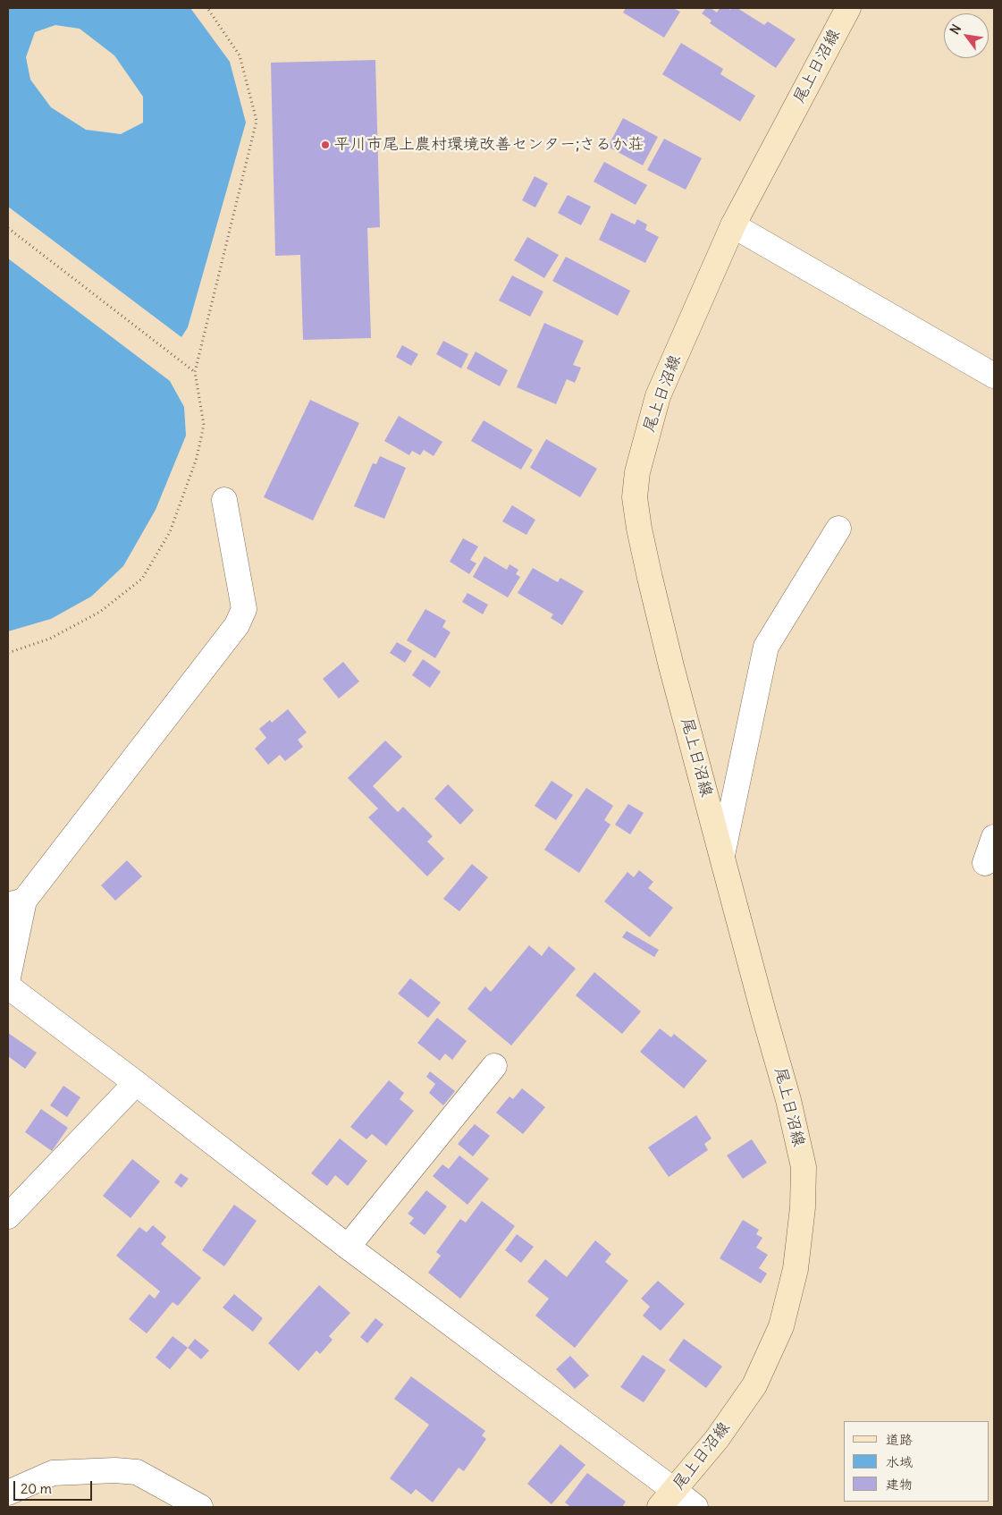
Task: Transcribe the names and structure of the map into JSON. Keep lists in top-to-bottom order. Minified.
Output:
{"streets":{"main road":["尾上日沼線"]},"places":["平川市尾上農村環境改善センター;さるか荘"],"legend":["道路","水域","建物"],"scale_bar":"20 m","north":"top left"}
